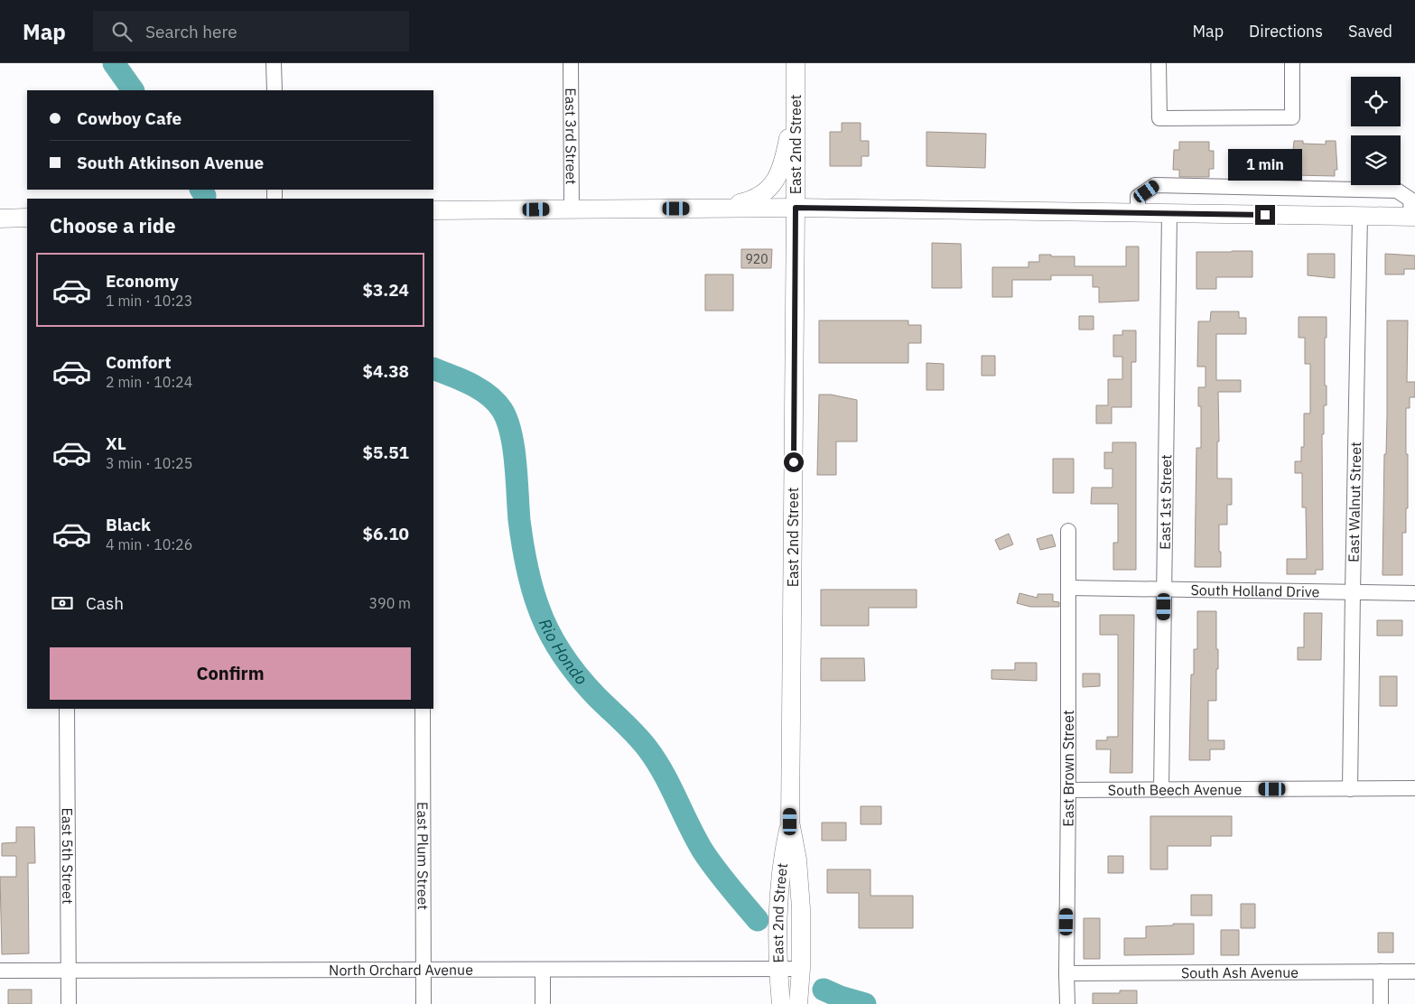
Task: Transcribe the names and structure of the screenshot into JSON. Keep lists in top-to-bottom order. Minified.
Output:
{"streets":{"main road":["East 2nd Street"],"street":["East 3rd Street","East 1st Street","East Walnut Street","South Holland Drive","East Brown Street","South Beech Avenue","East 5th Street","East Plum Street","North Orchard Avenue","South Ash Avenue"]},"crossings":[["East 2nd Street","North Orchard Avenue"],["East 1st Street","South Holland Drive"],["East 1st Street","South Beech Avenue"],["East Walnut Street","South Holland Drive"],["East Walnut Street","South Beech Avenue"],["South Holland Drive","East Brown Street"],["East Brown Street","South Beech Avenue"],["East Brown Street","South Ash Avenue"],["East 5th Street","North Orchard Avenue"],["East Plum Street","North Orchard Avenue"]],"water":["Rio Hondo"],"house_numbers":["920"],"page":{"header":"Map","search":"Search here","nav":["Map","Directions","Saved"],"banner":["Cowboy Cafe","South Atkinson Avenue"],"bubble":"1 min","heading":"Choose a ride","list":[{"name":"Economy","note":"1 min · 10:23","value":"$3.24"},{"name":"Comfort","note":"2 min · 10:24","value":"$4.38"},{"name":"XL","note":"3 min · 10:25","value":"$5.51"},{"name":"Black","note":"4 min · 10:26","value":"$6.10"}],"pay":["Cash","390 m"],"buttons":"Confirm"}}
